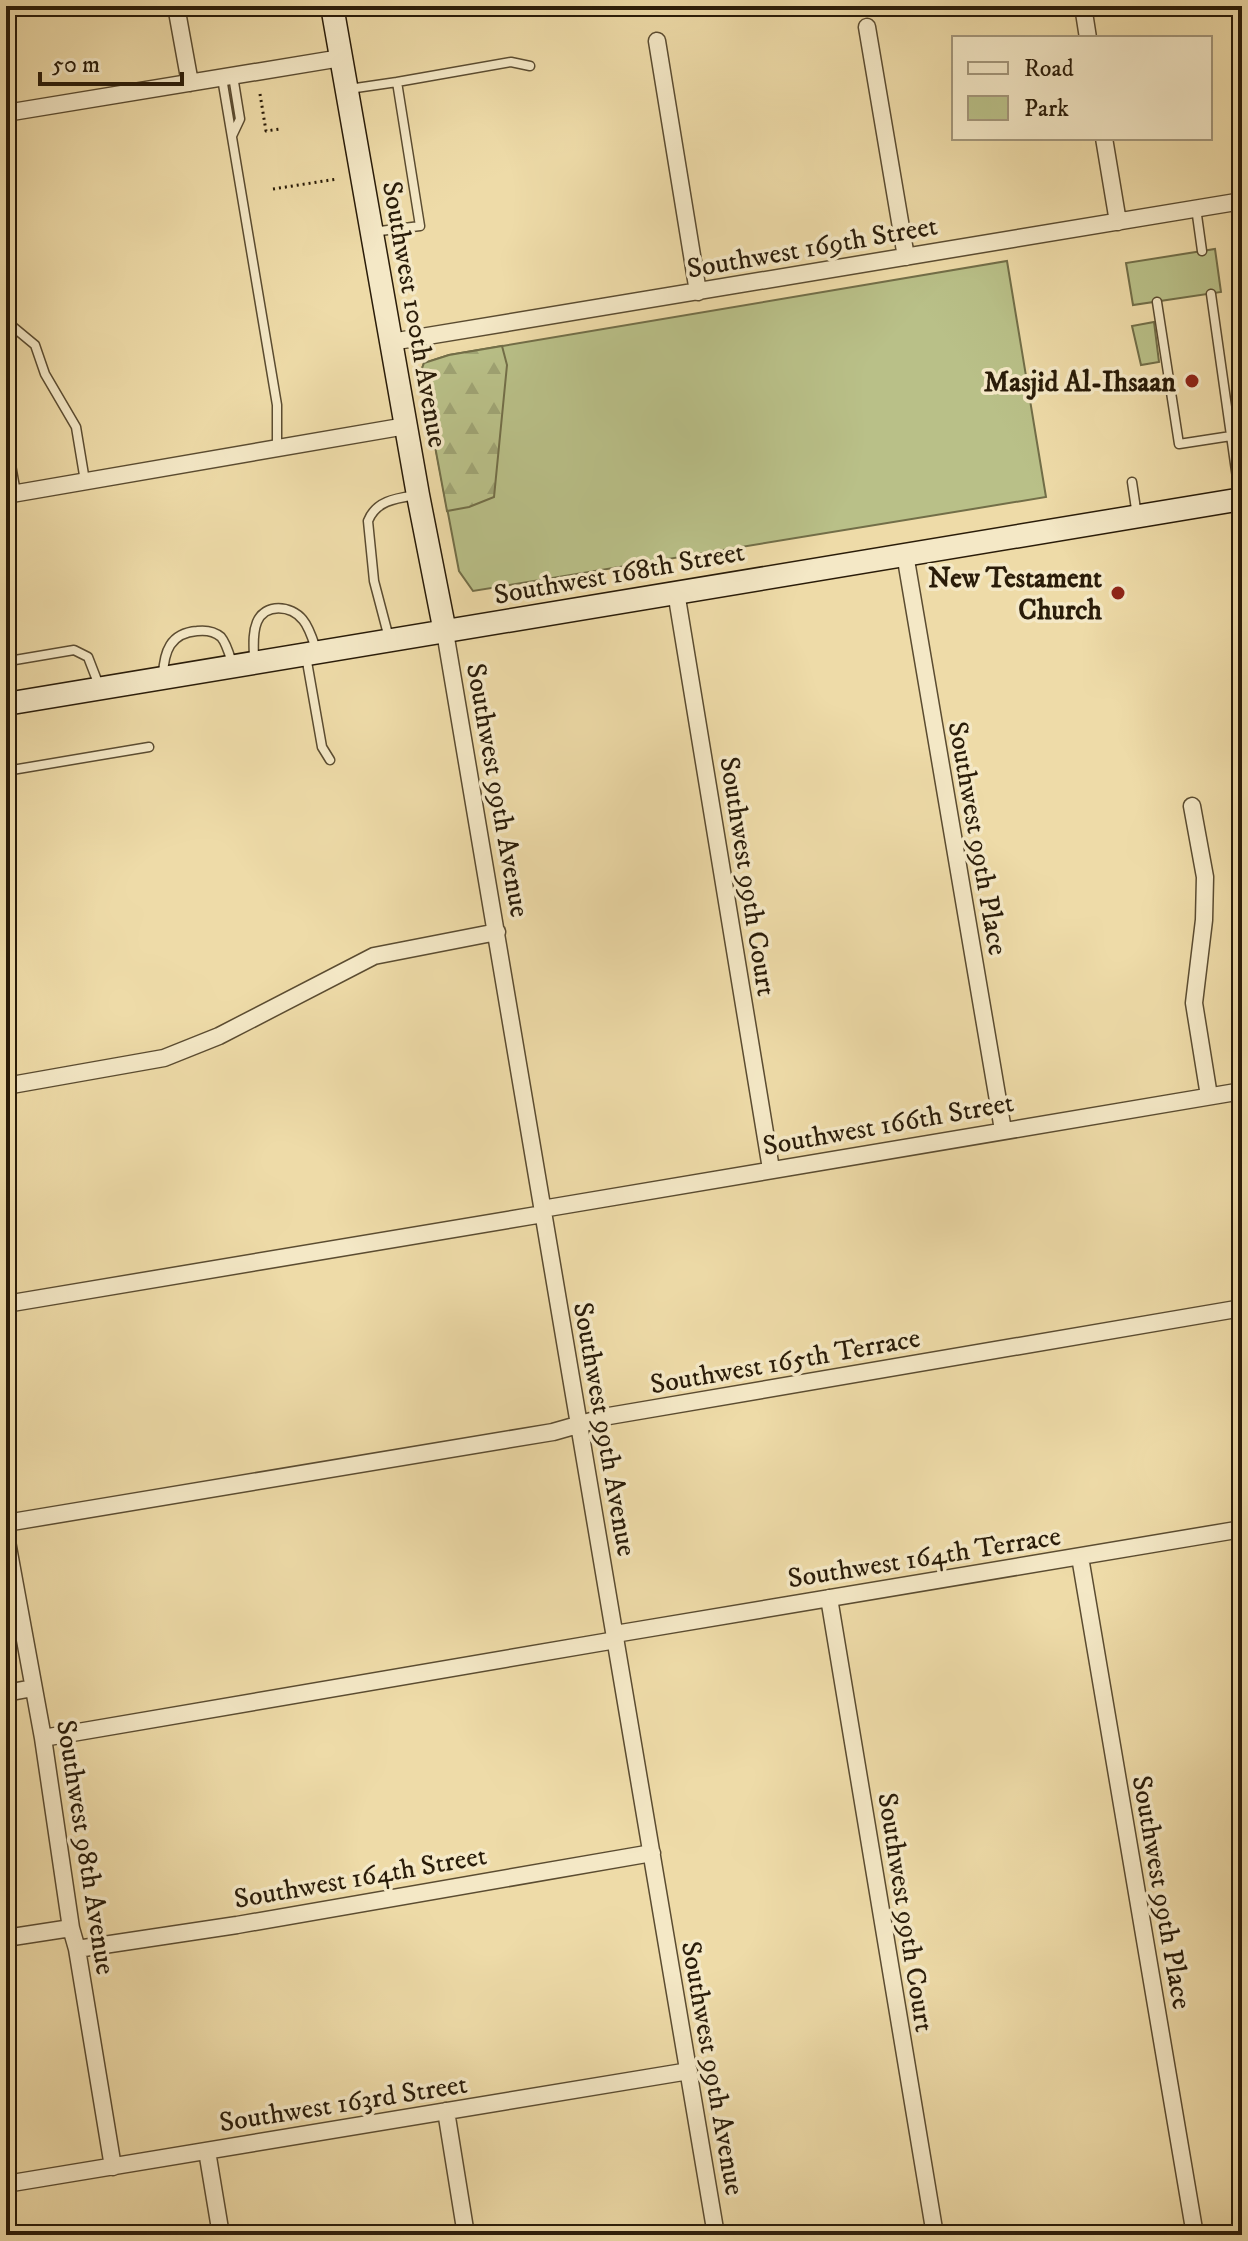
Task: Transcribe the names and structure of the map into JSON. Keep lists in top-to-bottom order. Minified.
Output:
{"streets":{"street":["Southwest 169th Street","Southwest 100th Avenue","Southwest 168th Street","Southwest 99th Avenue","Southwest 99th Place","Southwest 99th Court","Southwest 166th Street","Southwest 165th Terrace","Southwest 164th Terrace","Southwest 98th Avenue","Southwest 164th Street","Southwest 163rd Street"]},"crossings":[["Southwest 169th Street","Southwest 100th Avenue"],["Southwest 100th Avenue","Southwest 168th Street"],["Southwest 100th Avenue","Southwest 99th Avenue"],["Southwest 168th Street","Southwest 99th Avenue"],["Southwest 168th Street","Southwest 99th Place"],["Southwest 168th Street","Southwest 99th Court"],["Southwest 99th Avenue","Southwest 166th Street"],["Southwest 99th Avenue","Southwest 165th Terrace"],["Southwest 99th Avenue","Southwest 164th Terrace"],["Southwest 99th Avenue","Southwest 164th Street"],["Southwest 99th Avenue","Southwest 163rd Street"],["Southwest 99th Place","Southwest 166th Street"],["Southwest 99th Place","Southwest 164th Terrace"],["Southwest 99th Court","Southwest 166th Street"],["Southwest 99th Court","Southwest 164th Terrace"],["Southwest 164th Terrace","Southwest 98th Avenue"],["Southwest 98th Avenue","Southwest 164th Street"],["Southwest 98th Avenue","Southwest 163rd Street"]],"places":["Masjid Al-Ihsaan","New Testament Church"],"legend":["Road","Park"],"scale_bar":"50 m"}
